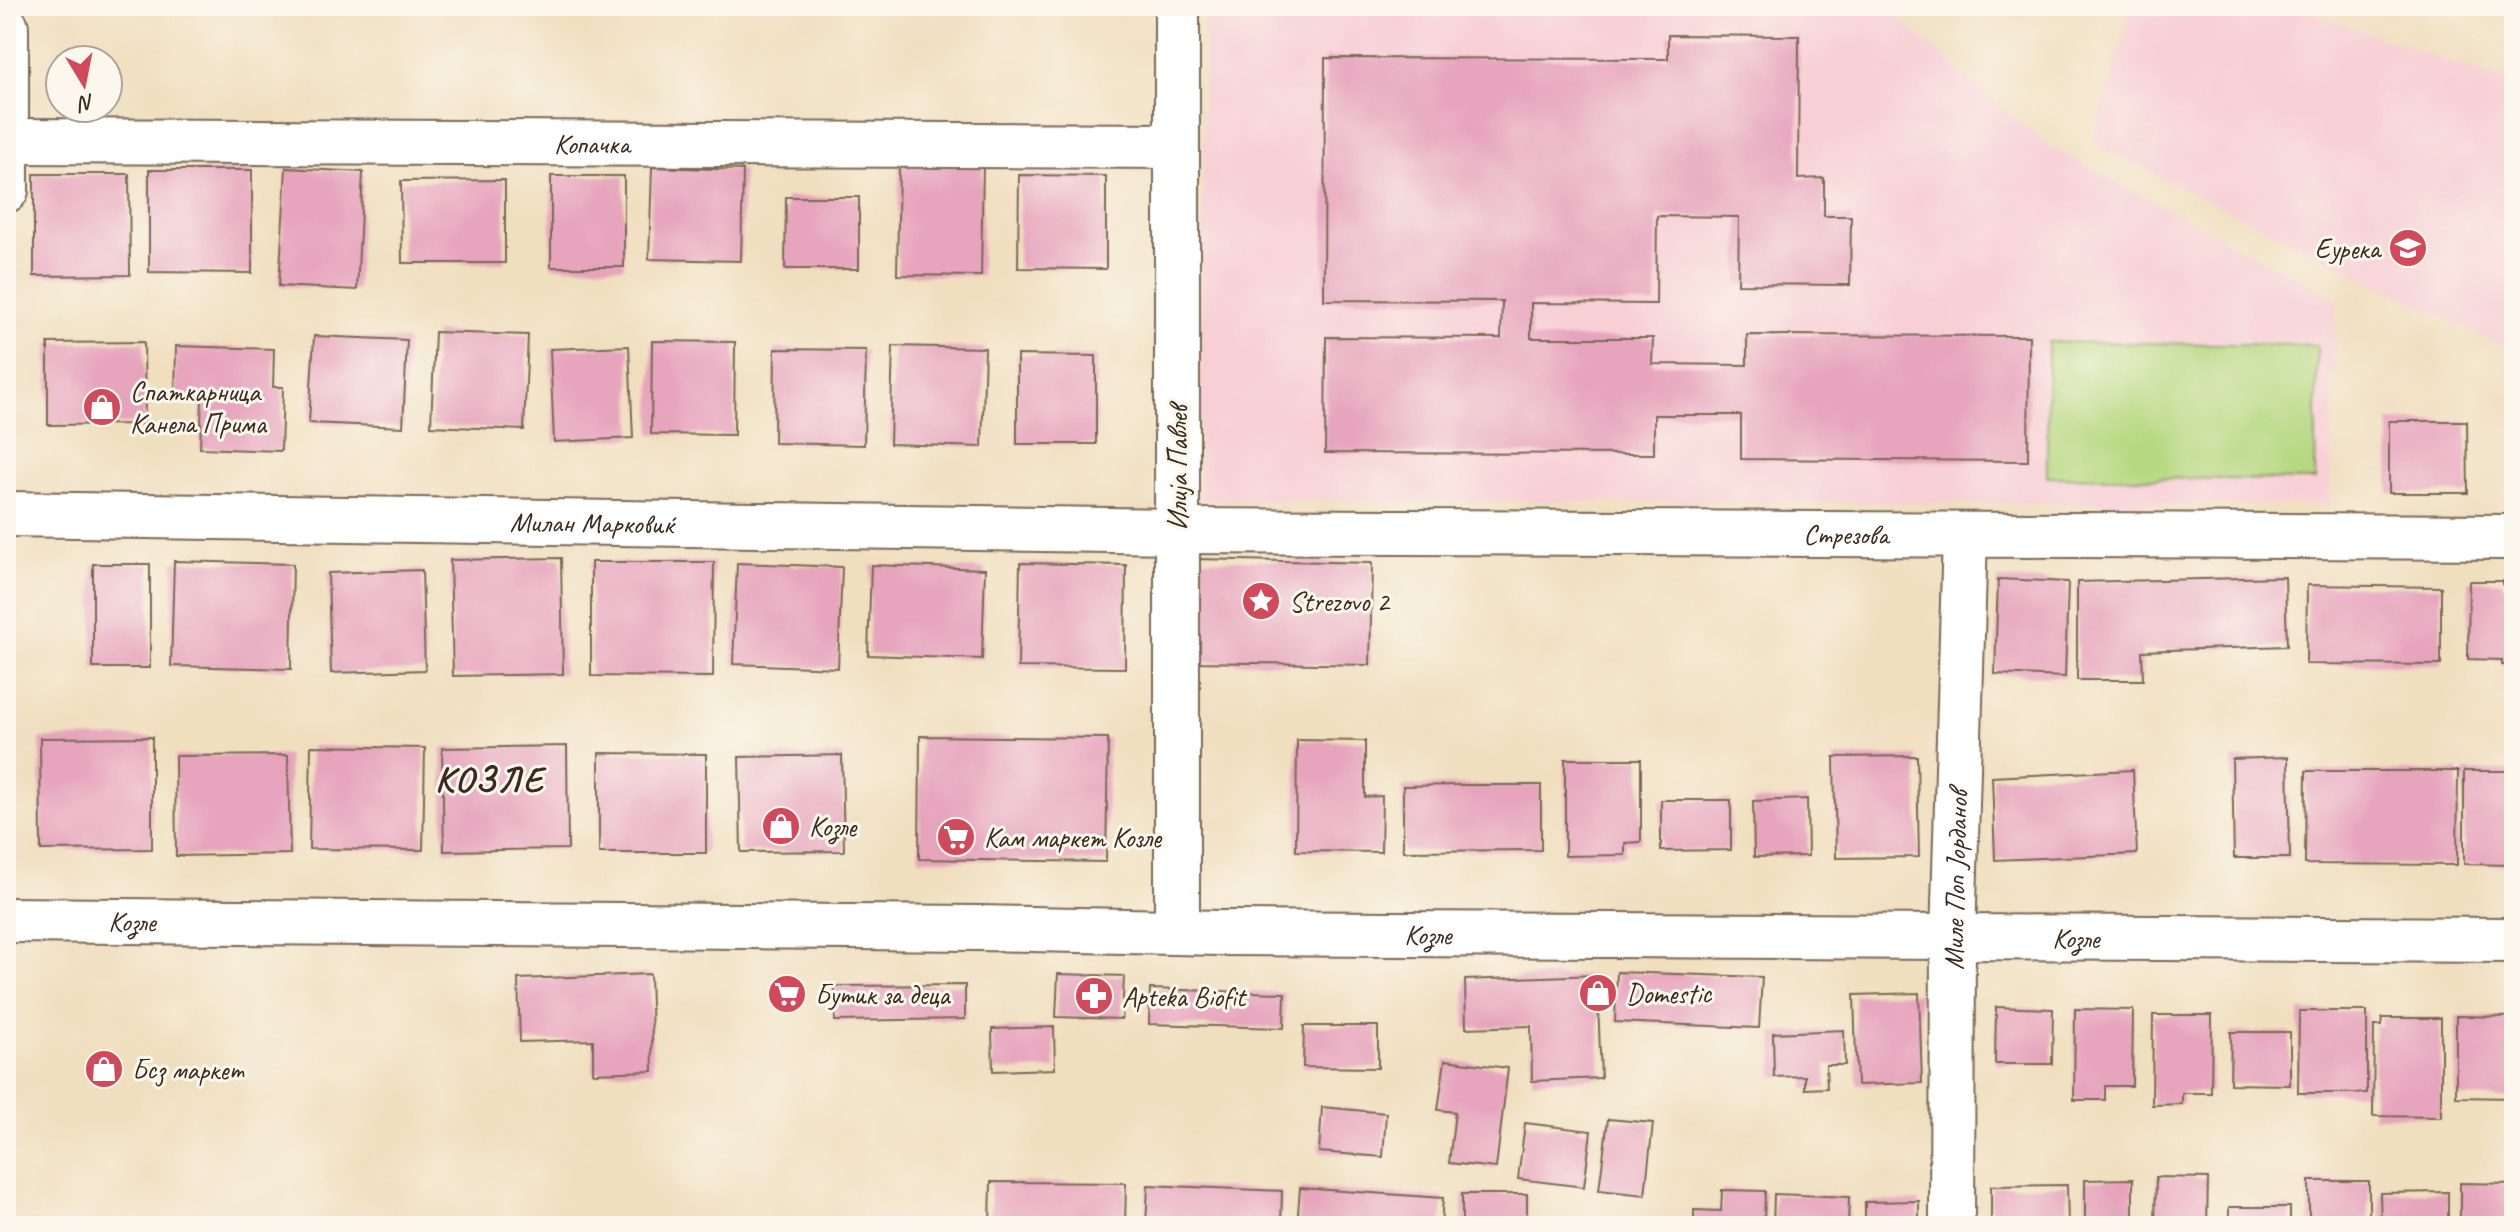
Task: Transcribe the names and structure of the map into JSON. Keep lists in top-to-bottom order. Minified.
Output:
{"streets":{"street":["Копачка","Илија Павлев","Милан Марковиќ","Стрезова","Миле Поп Јорданов","Козле"]},"crossings":[["Копачка","Илија Павлев"],["Илија Павлев","Милан Марковиќ"],["Илија Павлев","Стрезова"],["Илија Павлев","Козле"],["Милан Марковиќ","Стрезова"],["Стрезова","Миле Поп Јорданов"],["Миле Поп Јорданов","Козле"]],"districts":["КОЗЛЕ"],"places":{"school or university":["Еурека"],"shop":["Спаткарница Канела Прима","Козле","Domestic","Бсз маркет"],"place":["Strezovo 2"],"supermarket":["Кам маркет Козле","Бутик за деца"],"pharmacy":["Apteka Biofit"]},"north":"bottom"}
